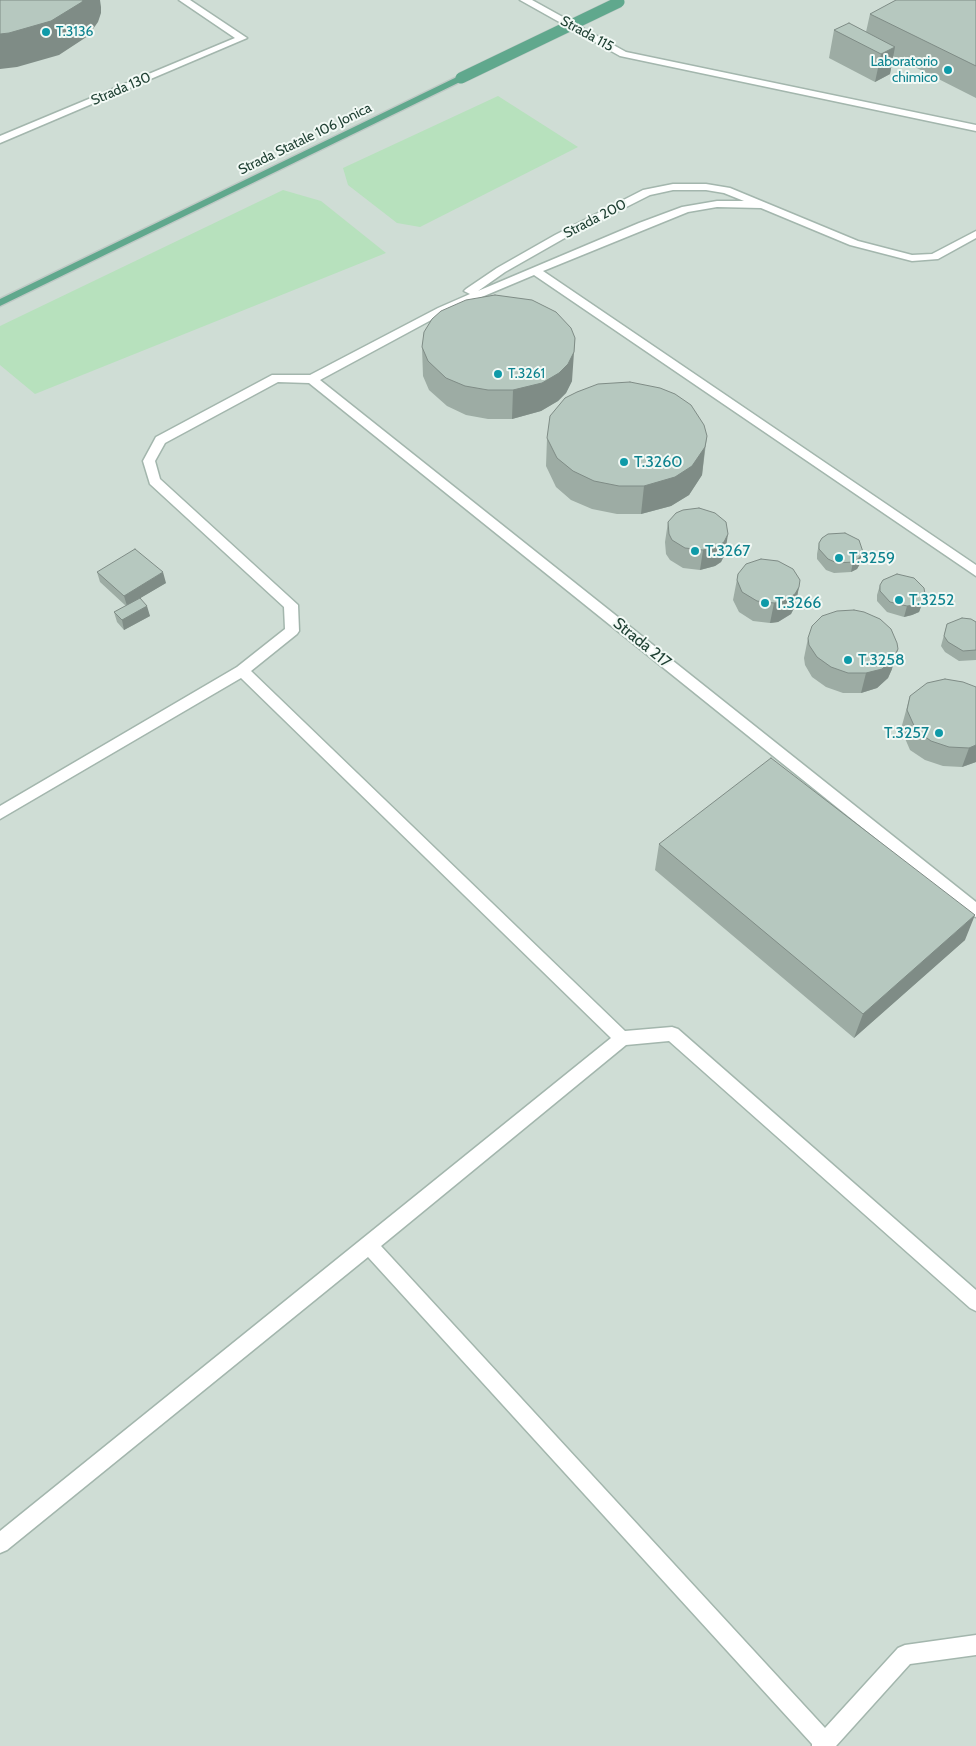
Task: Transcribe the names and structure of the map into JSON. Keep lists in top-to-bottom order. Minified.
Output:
{"streets":{"main road":["Strada Statale 106 Jonica"],"lane":["Strada 115","Strada 130","Strada 200","Strada 217"]},"crossings":[["Strada 200","Strada 217"]],"places":["T.3136","Laboratorio chimico","T.3261","T.3260","T.3267","T.3259","T.3252","T.3266","T.3258","T.3257"]}
